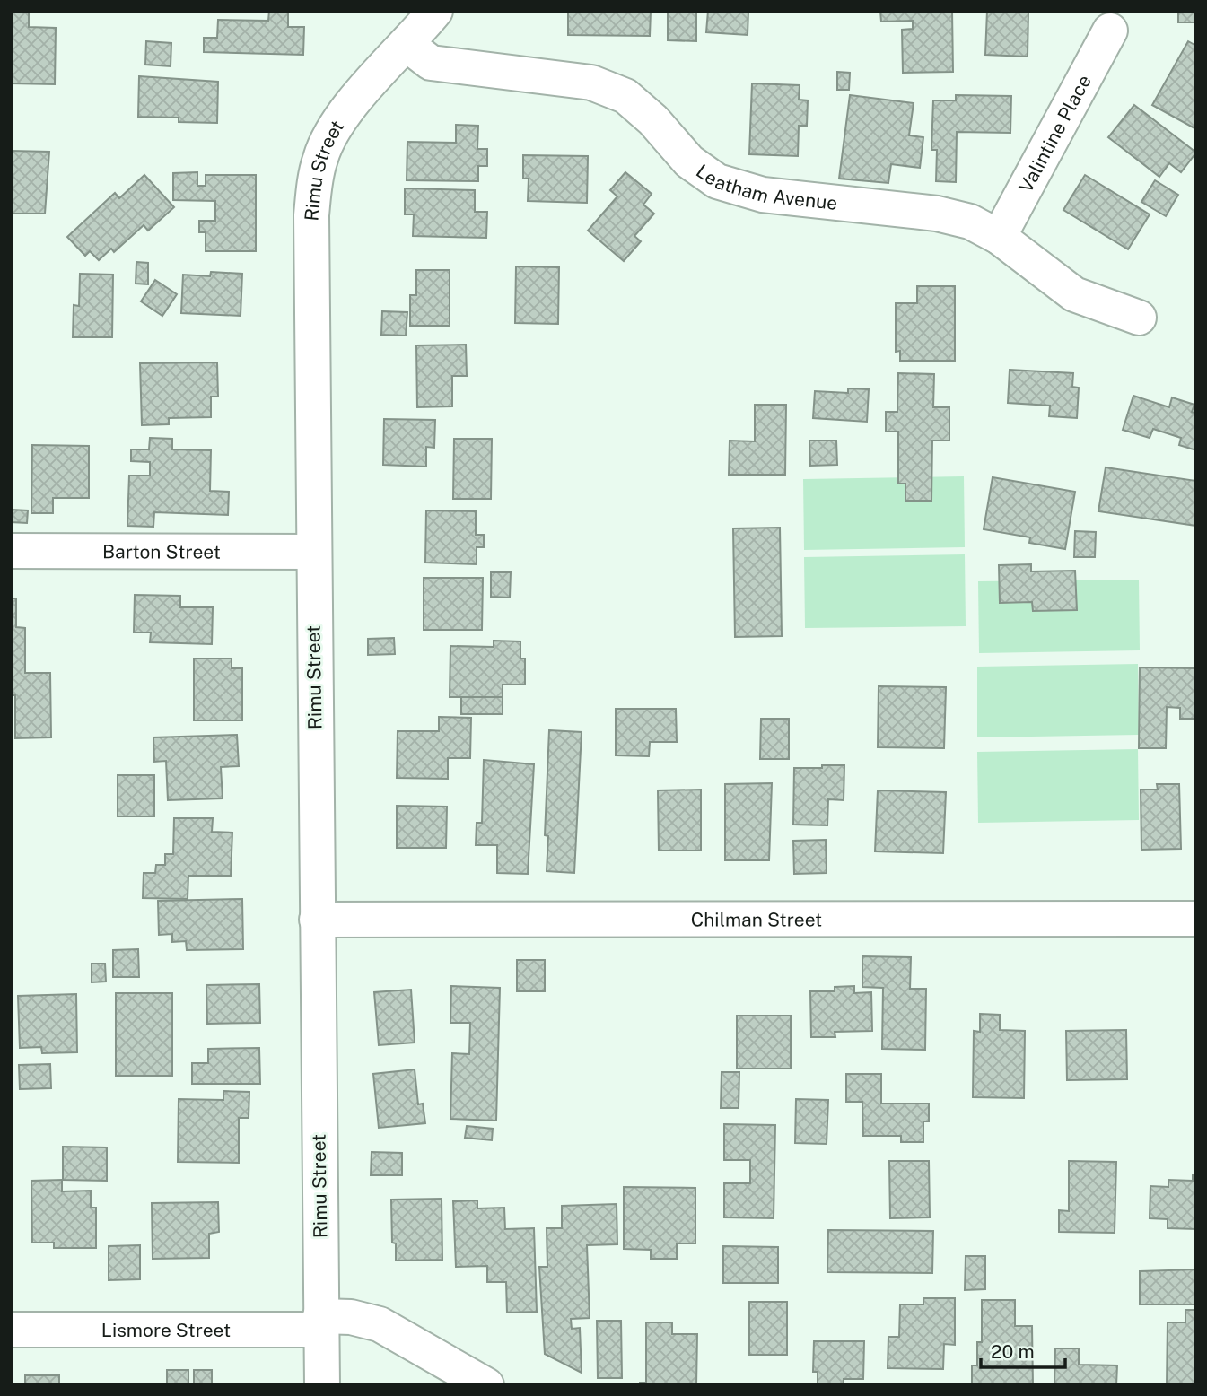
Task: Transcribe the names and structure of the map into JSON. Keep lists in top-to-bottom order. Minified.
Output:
{"streets":{"street":["Valintine Place","Rimu Street","Leatham Avenue","Barton Street","Chilman Street","Lismore Street"]},"crossings":[["Valintine Place","Leatham Avenue"],["Rimu Street","Leatham Avenue"],["Rimu Street","Barton Street"],["Rimu Street","Chilman Street"],["Rimu Street","Lismore Street"]],"scale_bar":"20 m"}
